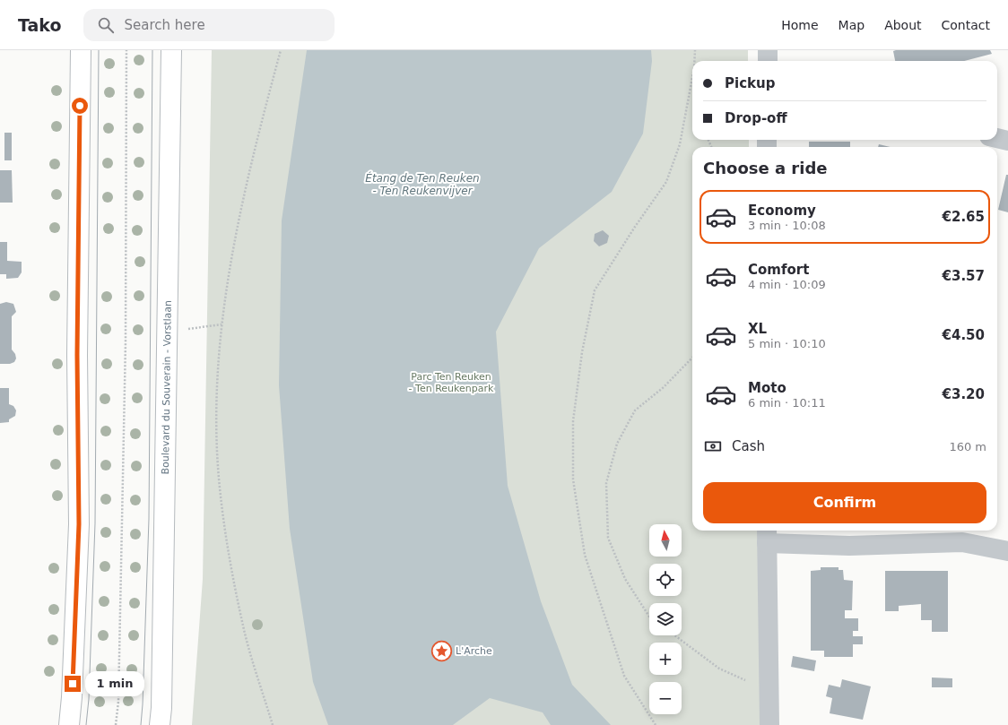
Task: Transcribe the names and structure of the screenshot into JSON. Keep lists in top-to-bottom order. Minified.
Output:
{"streets":{"main road":["Boulevard du Souverain - Vorstlaan"]},"water":["Étang de Ten Reuken - Ten Reukenvijver"],"parks":["Parc Ten Reuken - Ten Reukenpark"],"places":{"place":["L'Arche"]},"north":"top","page":{"header":"Tako","search":"Search here","nav":["Home","Map","About","Contact"],"banner":["Pickup","Drop-off"],"heading":"Choose a ride","list":[{"name":"Economy","note":"3 min · 10:08","value":"€2.65"},{"name":"Comfort","note":"4 min · 10:09","value":"€3.57"},{"name":"XL","note":"5 min · 10:10","value":"€4.50"},{"name":"Moto","note":"6 min · 10:11","value":"€3.20"}],"pay":["Cash","160 m"],"buttons":"Confirm","map_buttons":["+","−"],"bubble":"1 min"}}
